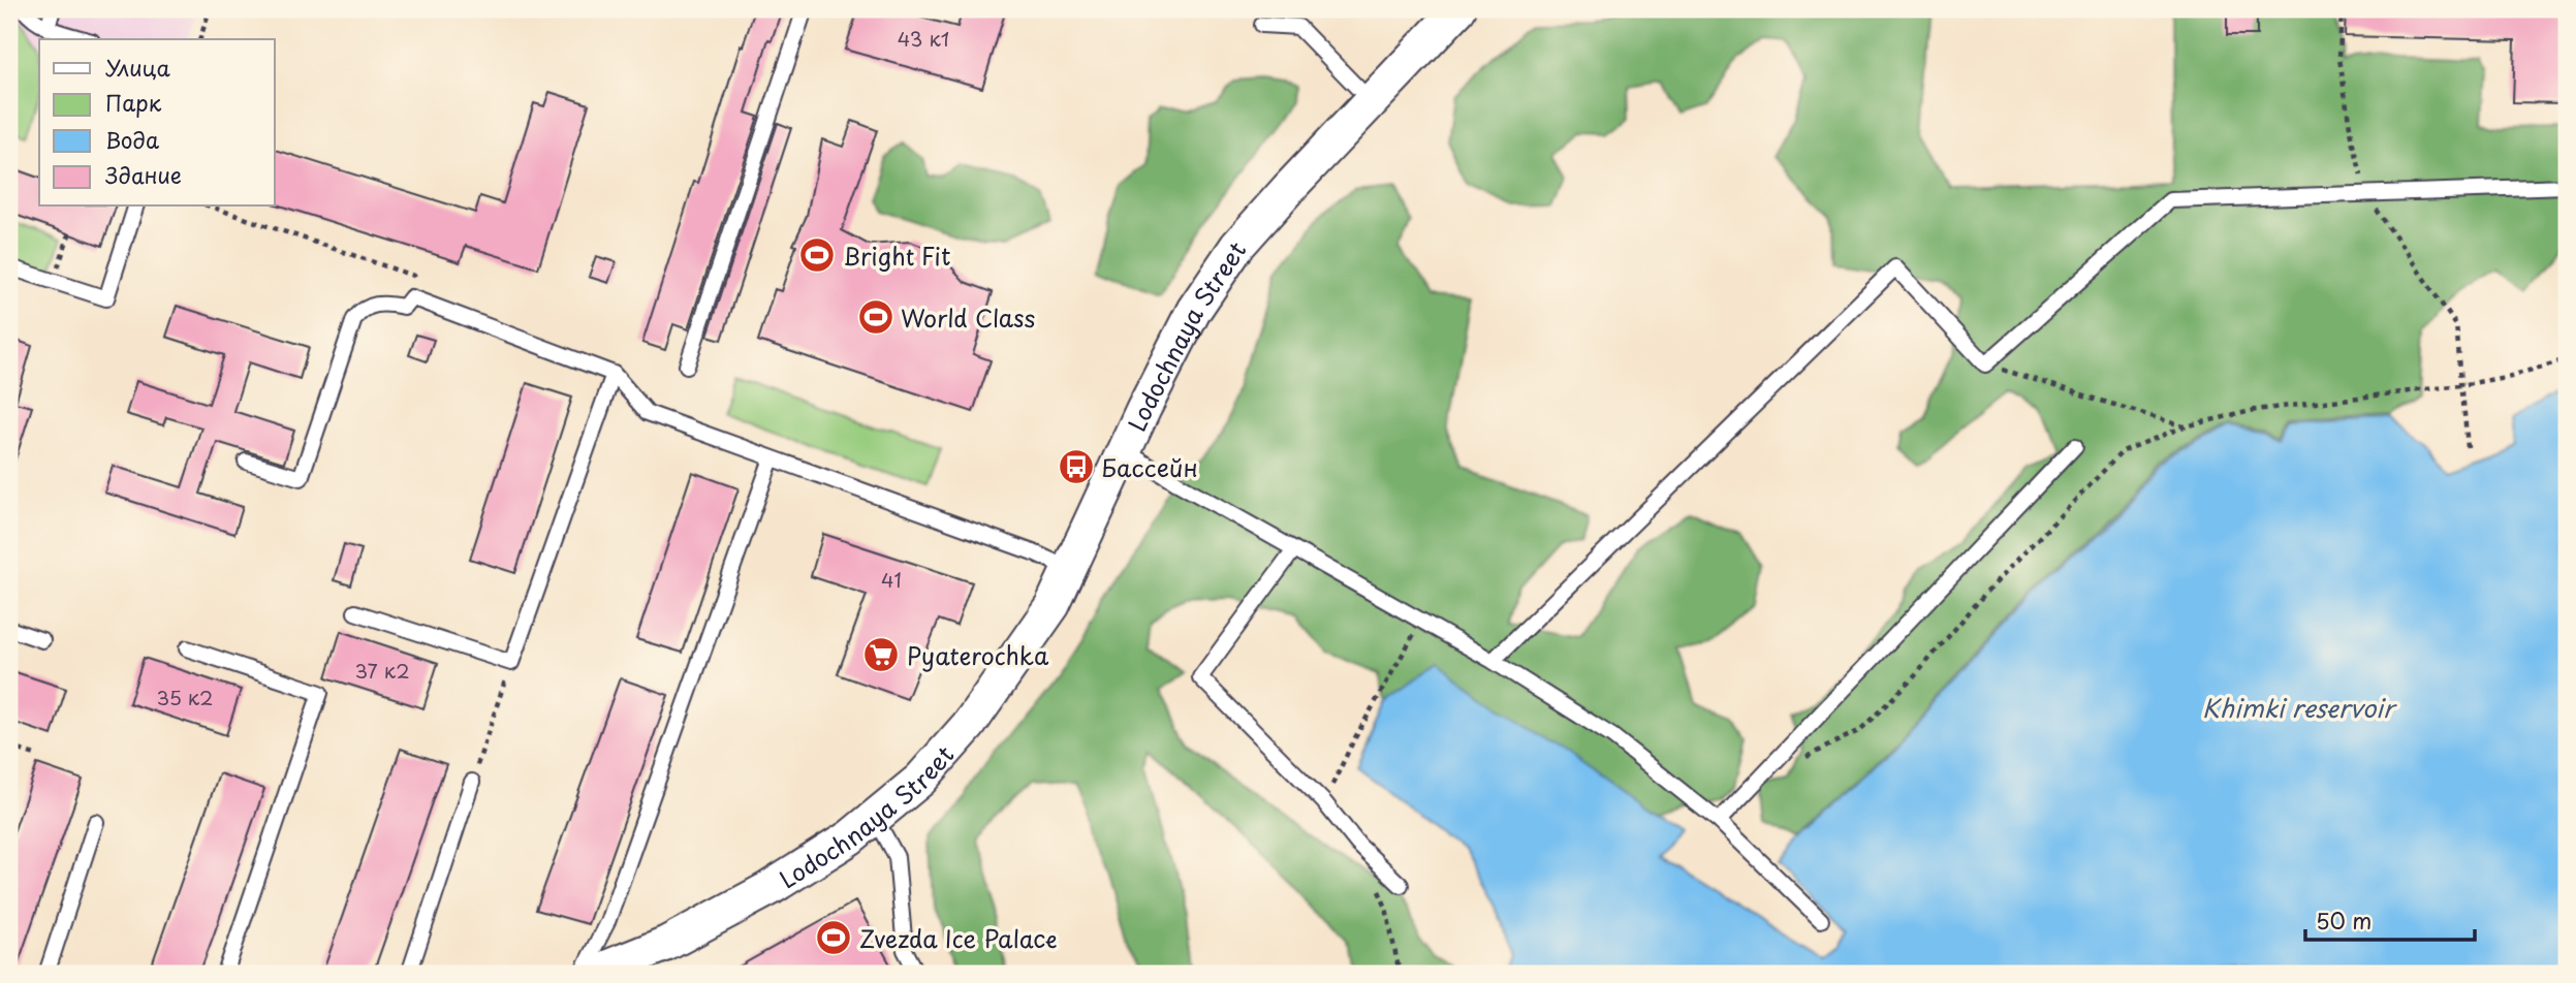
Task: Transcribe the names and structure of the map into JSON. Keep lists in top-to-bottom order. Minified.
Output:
{"streets":{"street":["Lodochnaya Street"]},"water":["Khimki reservoir"],"places":{"sports":["Bright Fit","World Class","Zvezda Ice Palace"],"bus stop":["Бассейн"],"supermarket":["Pyaterochka"]},"house_numbers":["43 к1","41","37 к2","35 к2"],"legend":["Улица","Парк","Вода","Здание"],"scale_bar":"50 m"}
